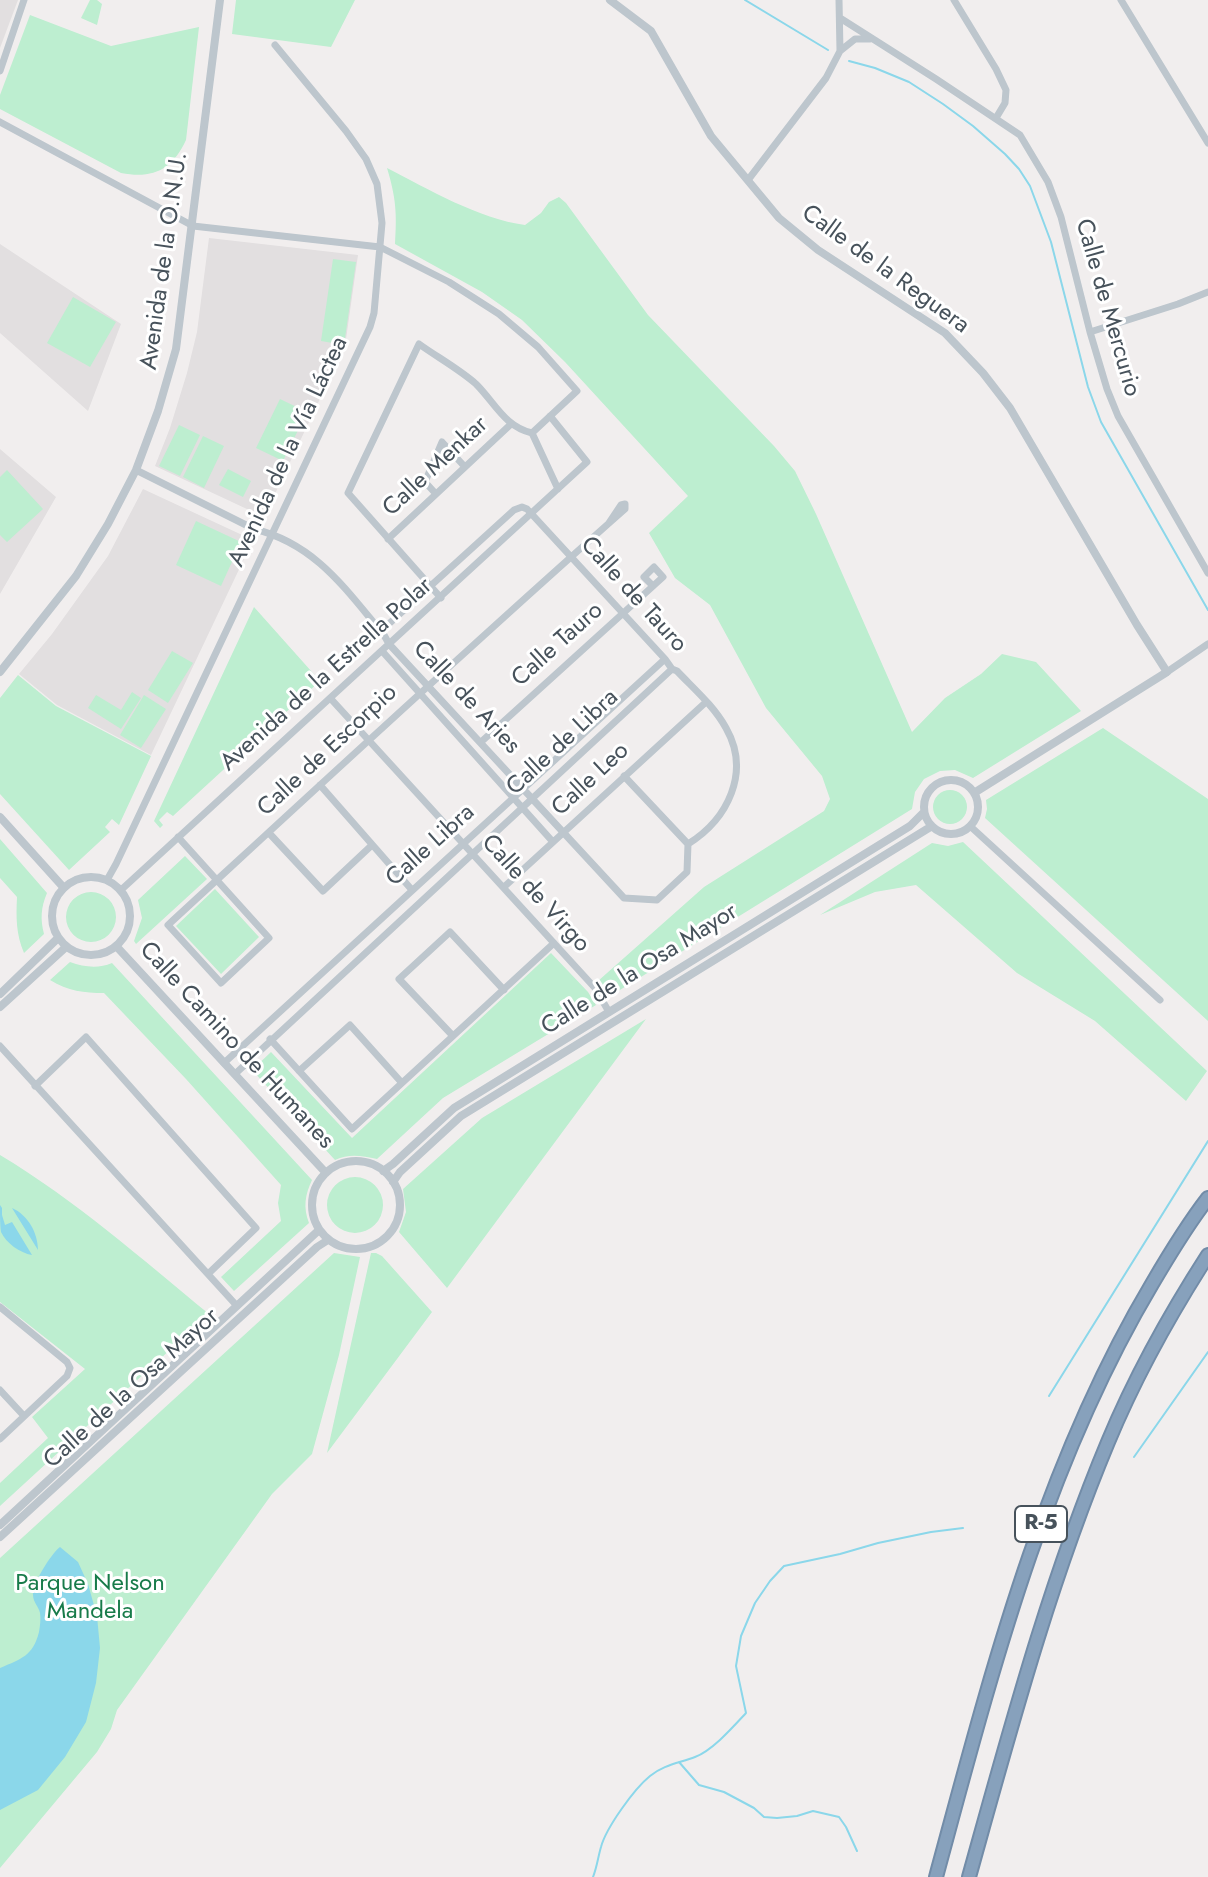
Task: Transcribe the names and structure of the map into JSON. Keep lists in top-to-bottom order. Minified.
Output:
{"streets":{"highway":["R-5"],"street":["Avenida de la O.N.U.","Calle de la Reguera","Calle de Mercurio","Avenida de la Vía Láctea","Calle Menkar","Calle de Tauro","Calle Tauro","Avenida de la Estrella Polar","Calle de Aries","Calle de Libra","Calle de Escorpio","Calle Leo","Calle Libra","Calle de Virgo","Calle de la Osa Mayor","Calle Camino de Humanes"]},"crossings":[["Avenida de la O.N.U.","Calle de Aries"],["Avenida de la Vía Láctea","Avenida de la Estrella Polar"],["Avenida de la Vía Láctea","Calle de Aries"],["Avenida de la Vía Láctea","Calle Camino de Humanes"],["Calle de Tauro","Calle Tauro"],["Calle de Tauro","Avenida de la Estrella Polar"],["Calle de Tauro","Calle de Libra"],["Calle de Tauro","Calle de Escorpio"],["Calle de Tauro","Calle Leo"],["Calle de Tauro","Calle Libra"],["Calle Tauro","Calle de Aries"],["Avenida de la Estrella Polar","Calle de Aries"],["Avenida de la Estrella Polar","Calle de Escorpio"],["Avenida de la Estrella Polar","Calle de Virgo"],["Avenida de la Estrella Polar","Calle Camino de Humanes"],["Calle de Aries","Calle de Libra"],["Calle de Aries","Calle de Escorpio"],["Calle de Aries","Calle Leo"],["Calle de Aries","Calle Libra"],["Calle de Libra","Calle de Virgo"],["Calle de Libra","Calle Camino de Humanes"],["Calle de Escorpio","Calle de Virgo"],["Calle Leo","Calle de Virgo"],["Calle Libra","Calle de Virgo"],["Calle Libra","Calle Camino de Humanes"],["Calle de Virgo","Calle de la Osa Mayor"],["Calle de la Osa Mayor","Calle Camino de Humanes"]],"parks":["Parque Nelson Mandela"]}
